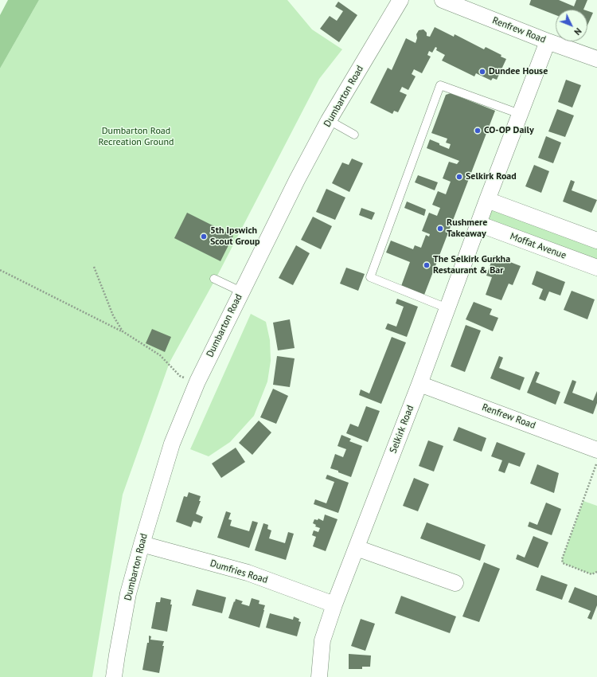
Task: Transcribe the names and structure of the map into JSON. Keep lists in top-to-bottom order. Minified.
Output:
{"streets":{"street":["Renfrew Road","Dumbarton Road","Moffat Avenue","Selkirk Road","Dumfries Road"]},"crossings":[["Renfrew Road","Selkirk Road"],["Dumbarton Road","Dumfries Road"],["Moffat Avenue","Selkirk Road"],["Selkirk Road","Dumfries Road"]],"parks":["Dumbarton Road Recreation Ground"],"places":["Dundee House","CO-OP Daily","Selkirk Road","Rushmere Takeaway","5th Ipswich Scout Group","The Selkirk Gurkha Restaurant & Bar"],"north":"bottom right"}
